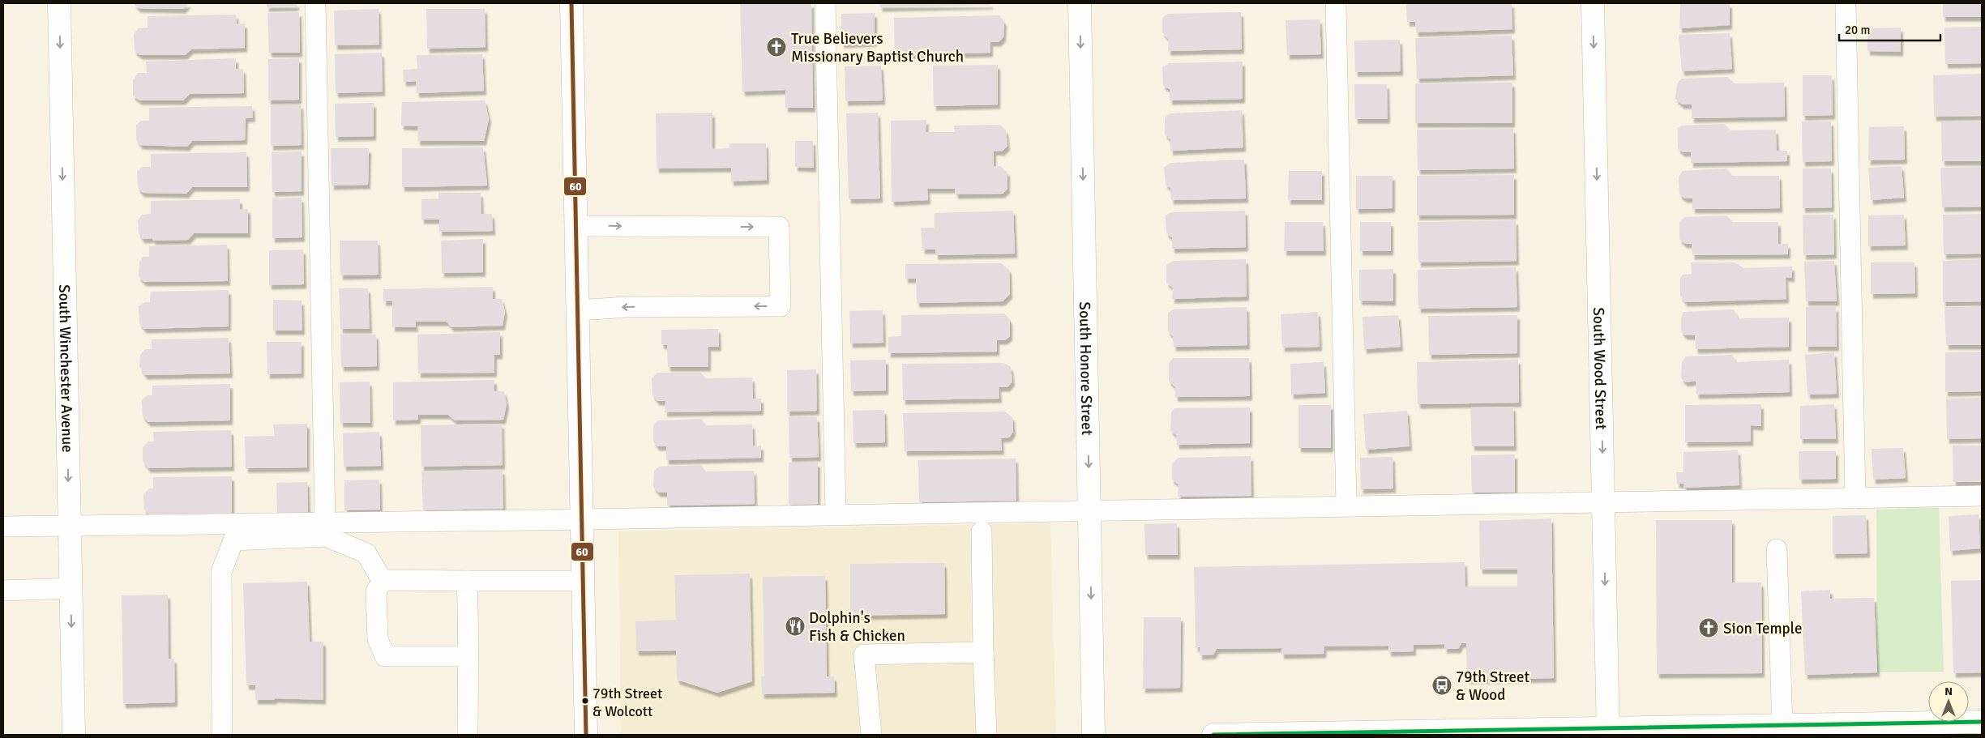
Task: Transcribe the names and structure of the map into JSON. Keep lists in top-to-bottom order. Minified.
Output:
{"streets":{"street":["South Honore Street","South Wood Street","South Winchester Avenue"]},"one_way":["South Honore Street","South Wood Street","South Winchester Avenue"],"places":{"church":["True Believers Missionary Baptist Church","Sion Temple"],"restaurant":["Dolphin's Fish & Chicken"],"bus stop":["79th Street & Wood"],"other":["79th Street & Wolcott"]},"lines":["transit line 60"],"scale_bar":"20 m","north":"top"}
